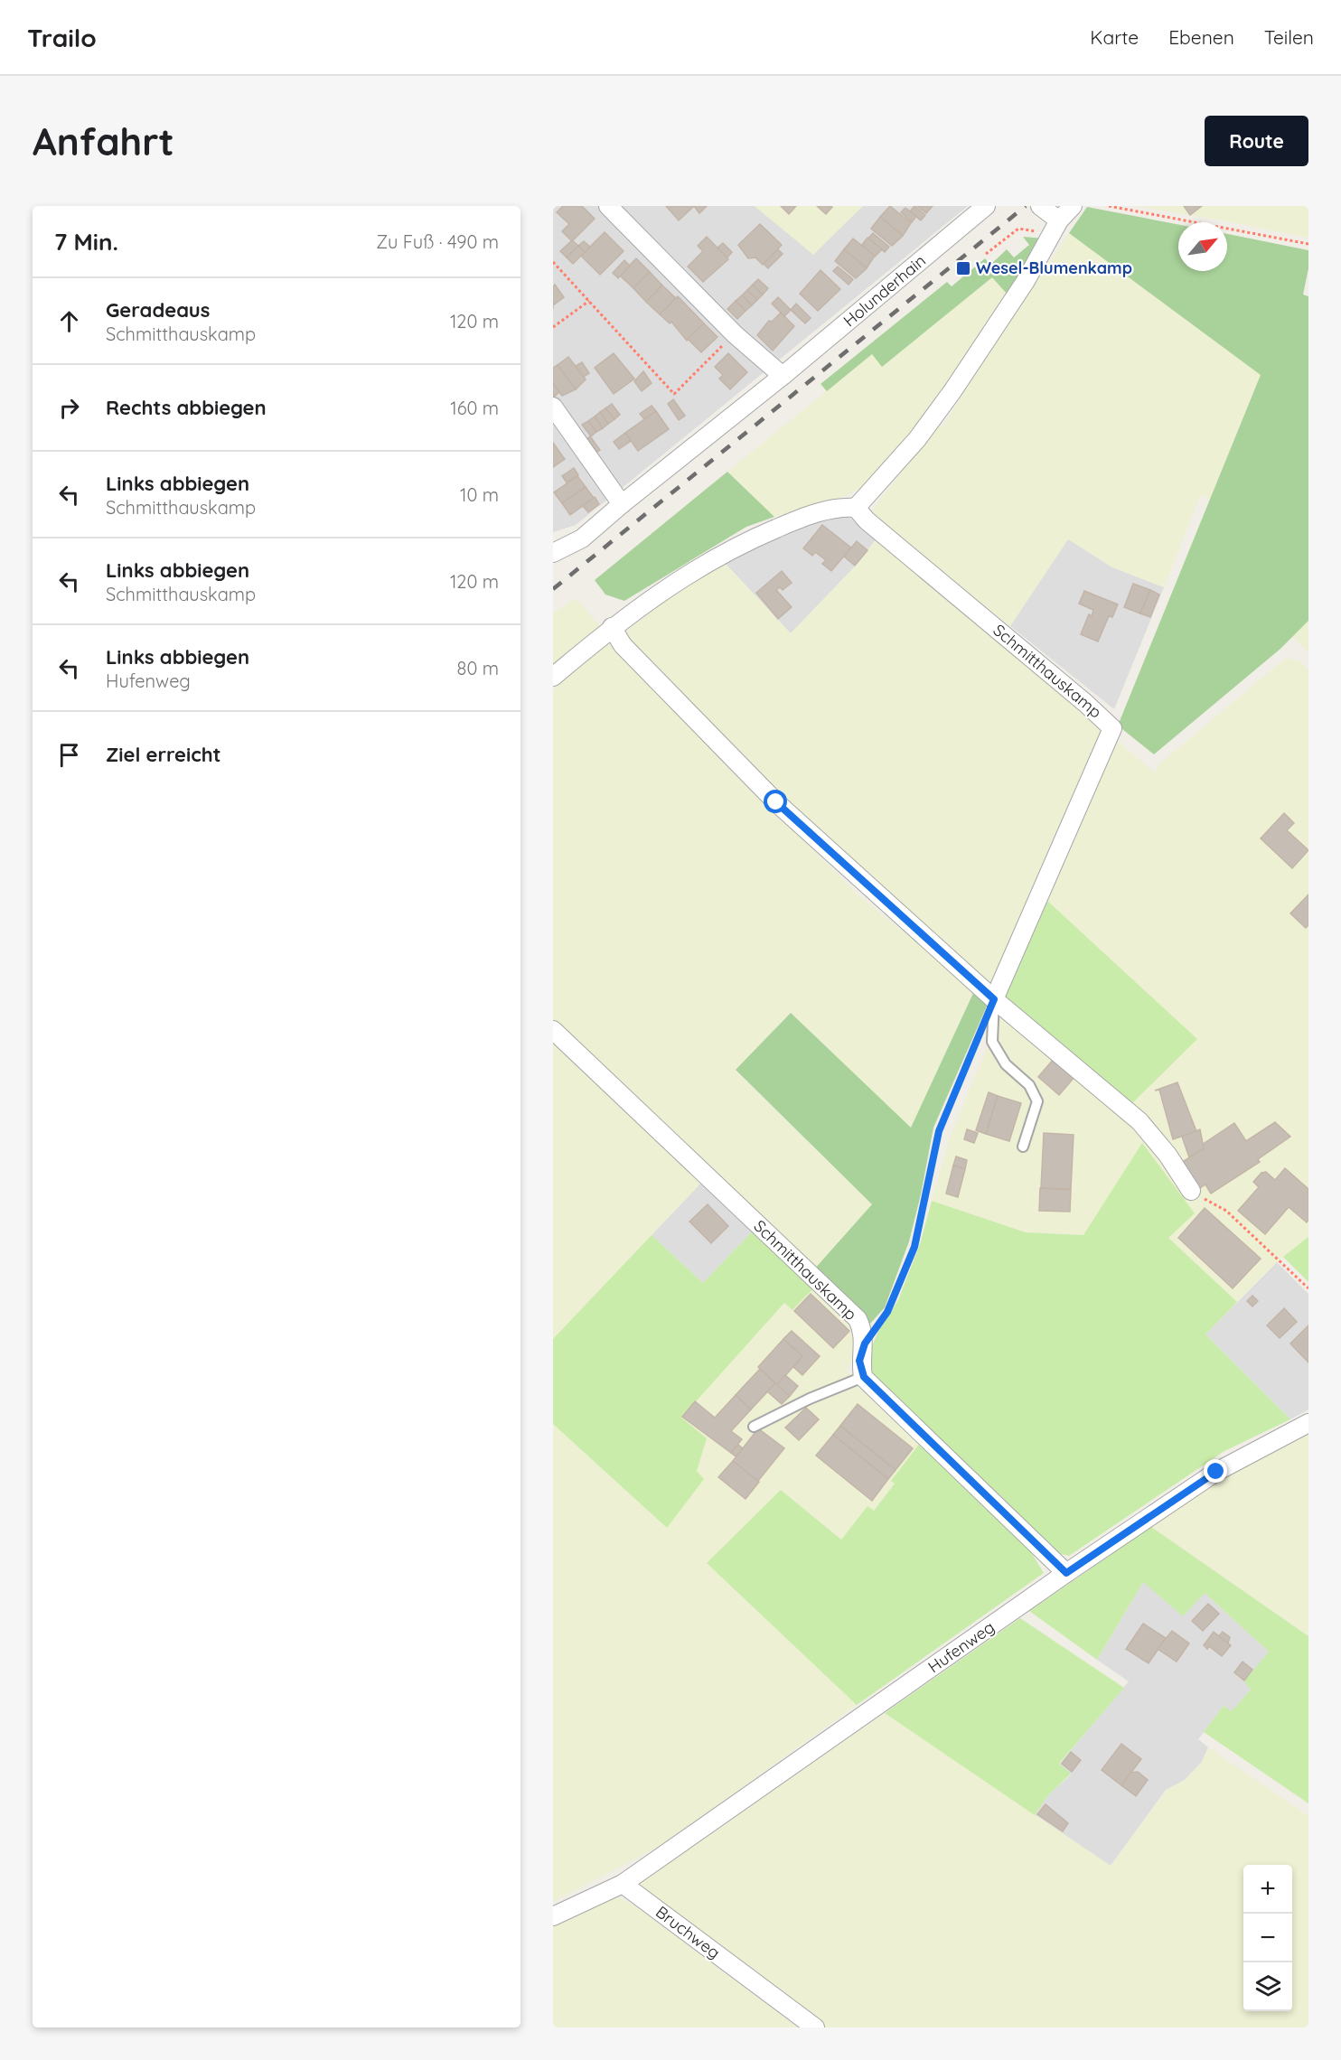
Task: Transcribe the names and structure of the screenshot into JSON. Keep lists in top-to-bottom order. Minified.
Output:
{"streets":{"street":["Holunderhain","Schmitthauskamp","Hufenweg","Bruchweg"]},"crossings":[["Hufenweg","Bruchweg"]],"places":{"transit":["Wesel-Blumenkamp"]},"north":"top right","page":{"header":"Trailo","nav":["Karte","Ebenen","Teilen"],"buttons":"Route","title":"Anfahrt","heading":["7 Min.","Zu Fuß · 490 m"],"list":[["Geradeaus","Schmitthauskamp","120 m"],["Rechts abbiegen","160 m"],["Links abbiegen","Schmitthauskamp","10 m"],["Links abbiegen","Schmitthauskamp","120 m"],["Links abbiegen","Hufenweg","80 m"],"Ziel erreicht"],"map_buttons":["+","−"]}}
